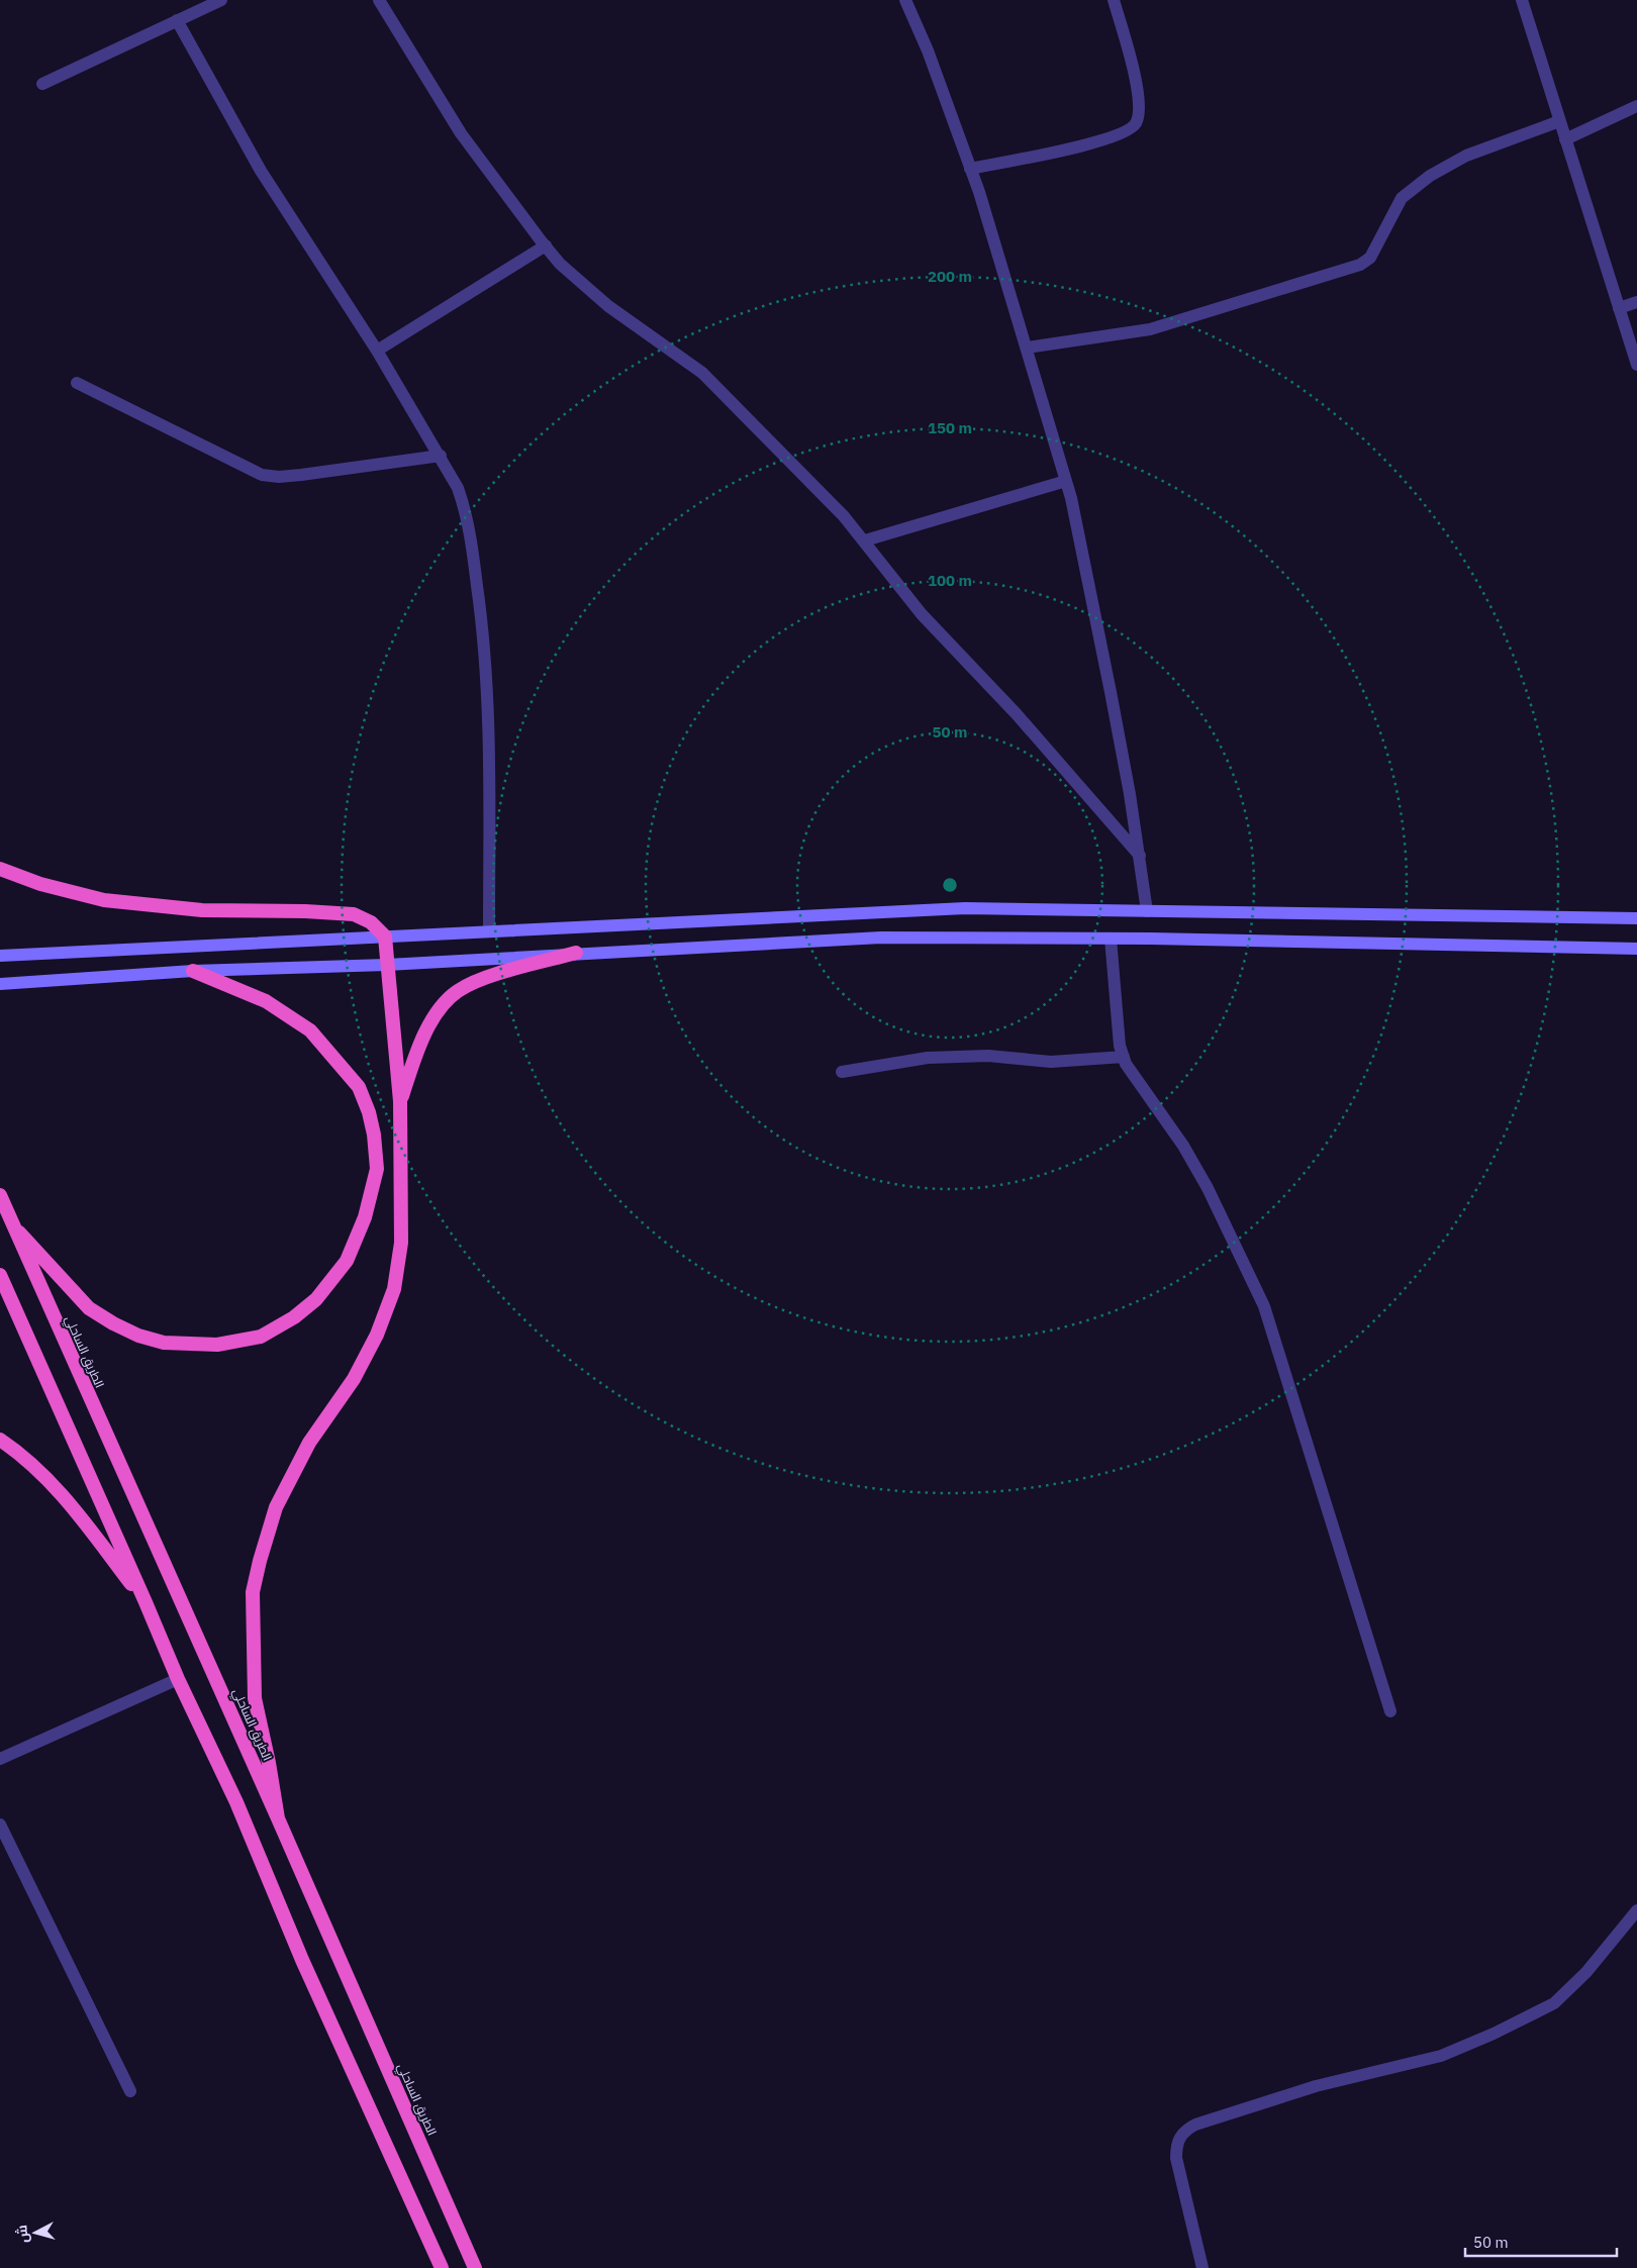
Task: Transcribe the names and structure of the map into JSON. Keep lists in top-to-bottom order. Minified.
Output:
{"streets":{"highway":["الطريق الساحلي"]},"scale_bar":"50 m","north":"left","rings":["200 m","150 m","100 m","50 m"]}
